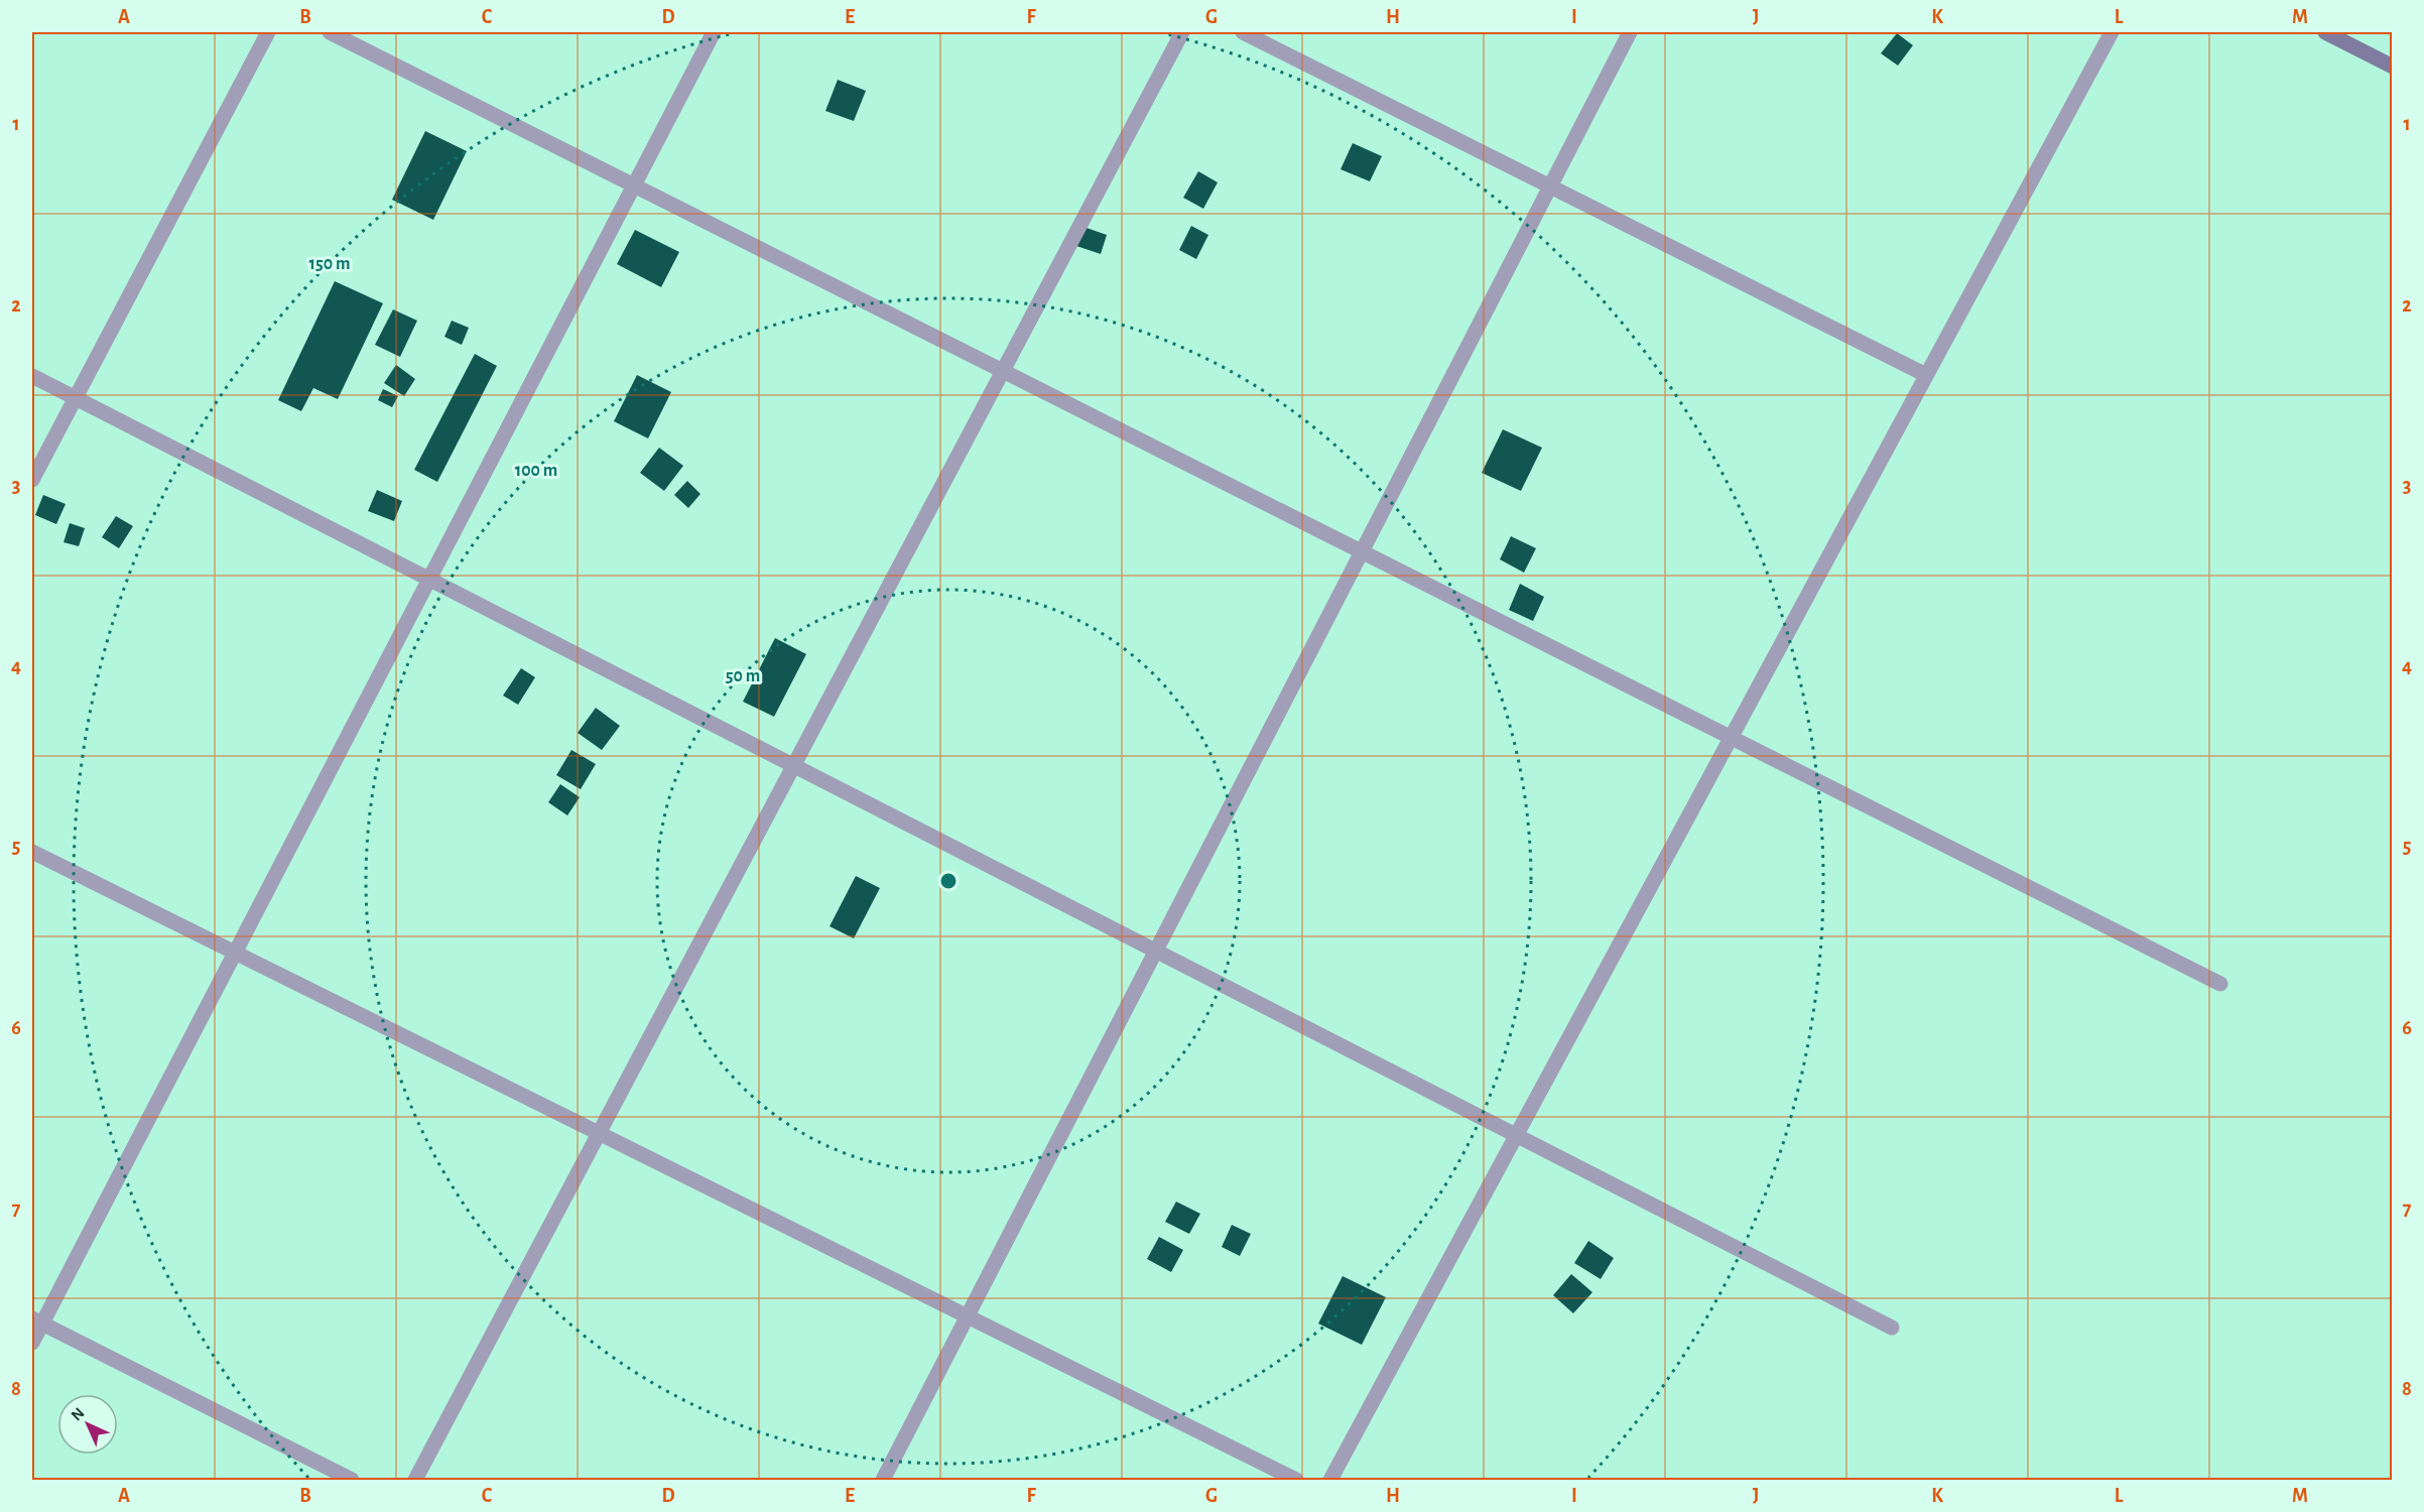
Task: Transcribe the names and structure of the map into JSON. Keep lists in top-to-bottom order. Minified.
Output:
{"north":"top left","grid":{"columns":["A","B","C","D","E","F","G","H","I","J","K","L","M"],"rows":["1","2","3","4","5","6","7","8"]},"rings":["150 m","100 m","50 m"]}
